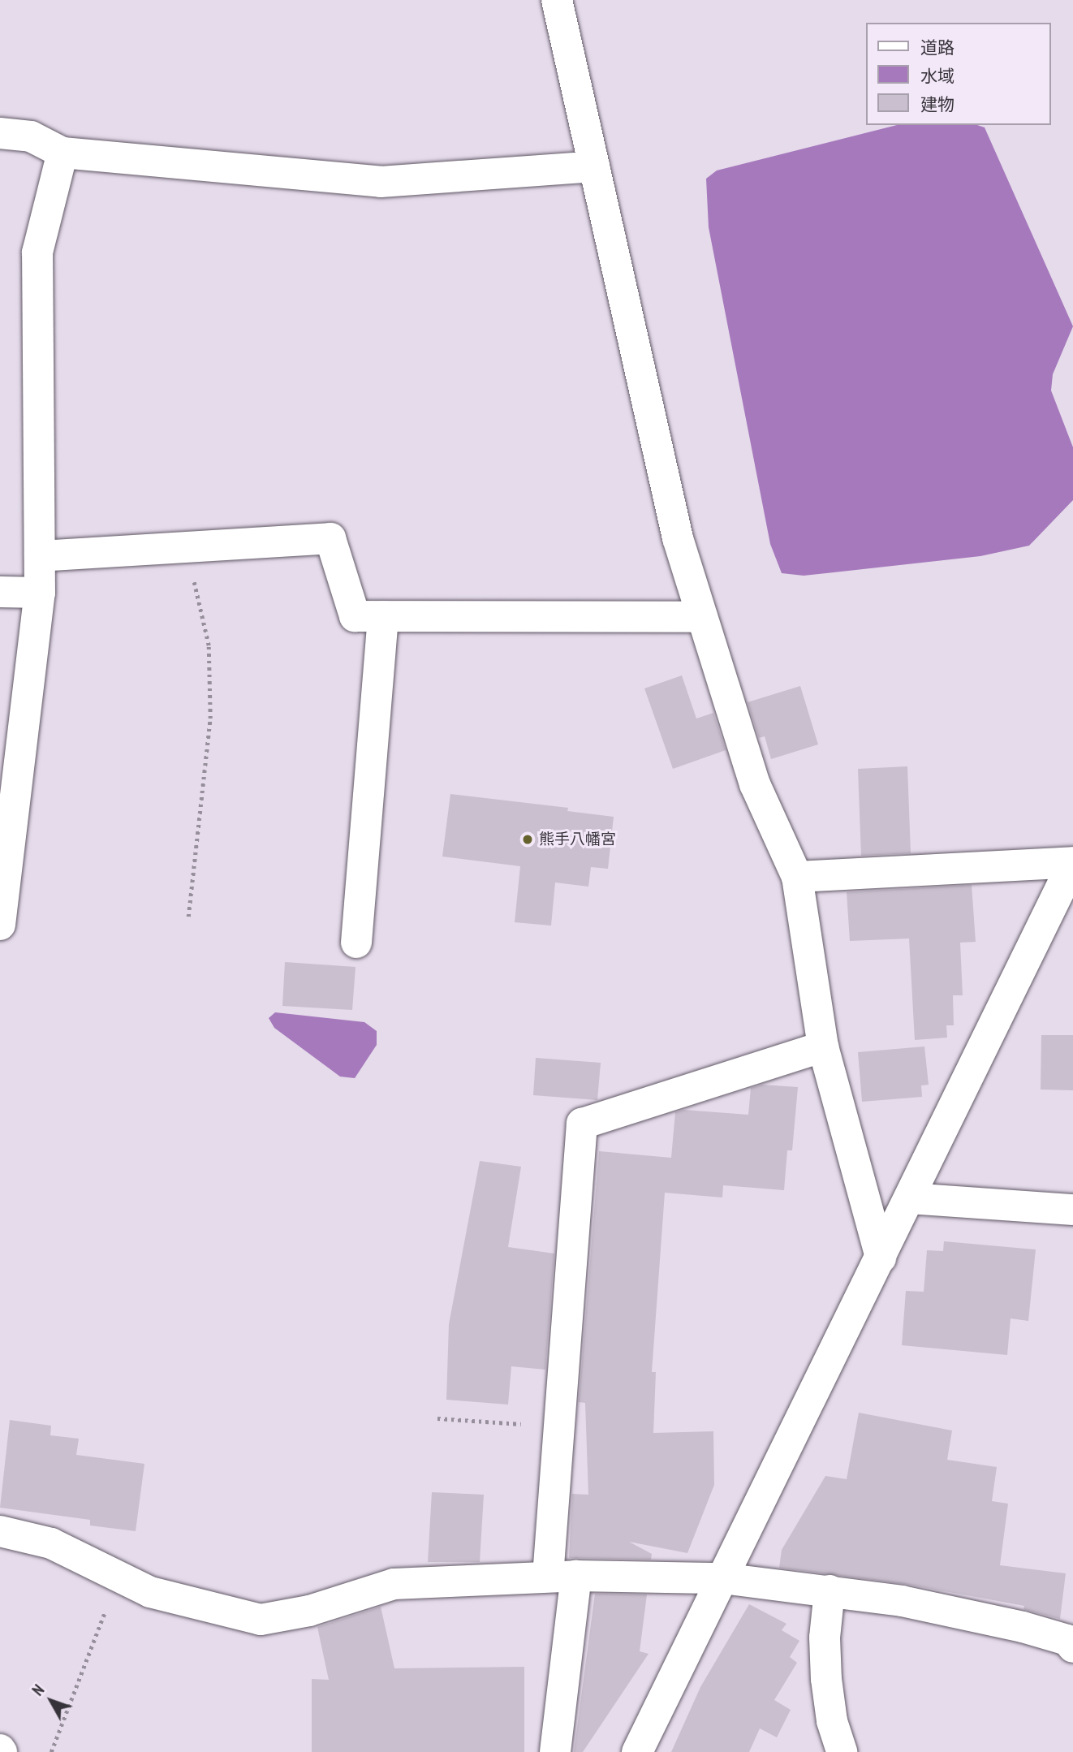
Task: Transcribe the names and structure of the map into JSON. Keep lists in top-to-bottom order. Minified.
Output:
{"places":["熊手八幡宮"],"legend":["道路","水域","建物"],"north":"top left"}
